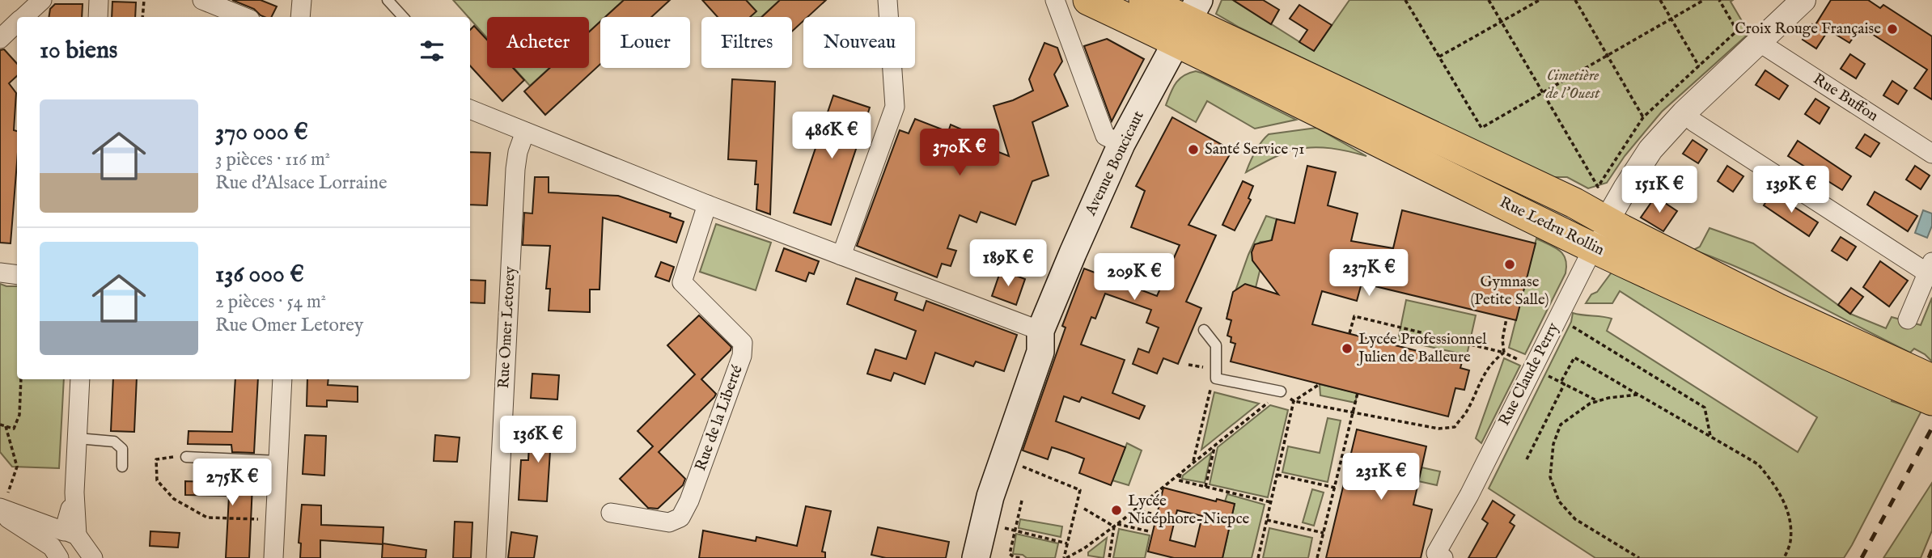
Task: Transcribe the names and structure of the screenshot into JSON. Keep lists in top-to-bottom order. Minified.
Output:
{"streets":{"main road":["Avenue Boucicaut","Rue Ledru Rollin"],"street":["Rue Buffon","Rue Omer Letorey","Rue Claude Perry","Rue de la Liberté"]},"crossings":[["Rue Buffon","Rue Claude Perry"],["Avenue Boucicaut","Rue Ledru Rollin"],["Rue Ledru Rollin","Rue Claude Perry"]],"parks":["Cimetière de l'Ouest"],"places":["Croix Rouge Française","Santé Service 71","Gymnase (Petite Salle)","Lycée Professionnel Julien de Balleure","Lycée Nicéphore-Niepce"],"page":{"chip":["Acheter","Louer","Filtres","Nouveau"],"heading":"10 biens","list":[{"name":"370 000 €","note":"3 pièces · 116 m² · Rue d'Alsace Lorraine"},{"name":"136 000 €","note":"2 pièces · 54 m² · Rue Omer Letorey"}],"price":["486K €","370K €","151K €","139K €","189K €","237K €","209K €","136K €","231K €","275K €"]}}
